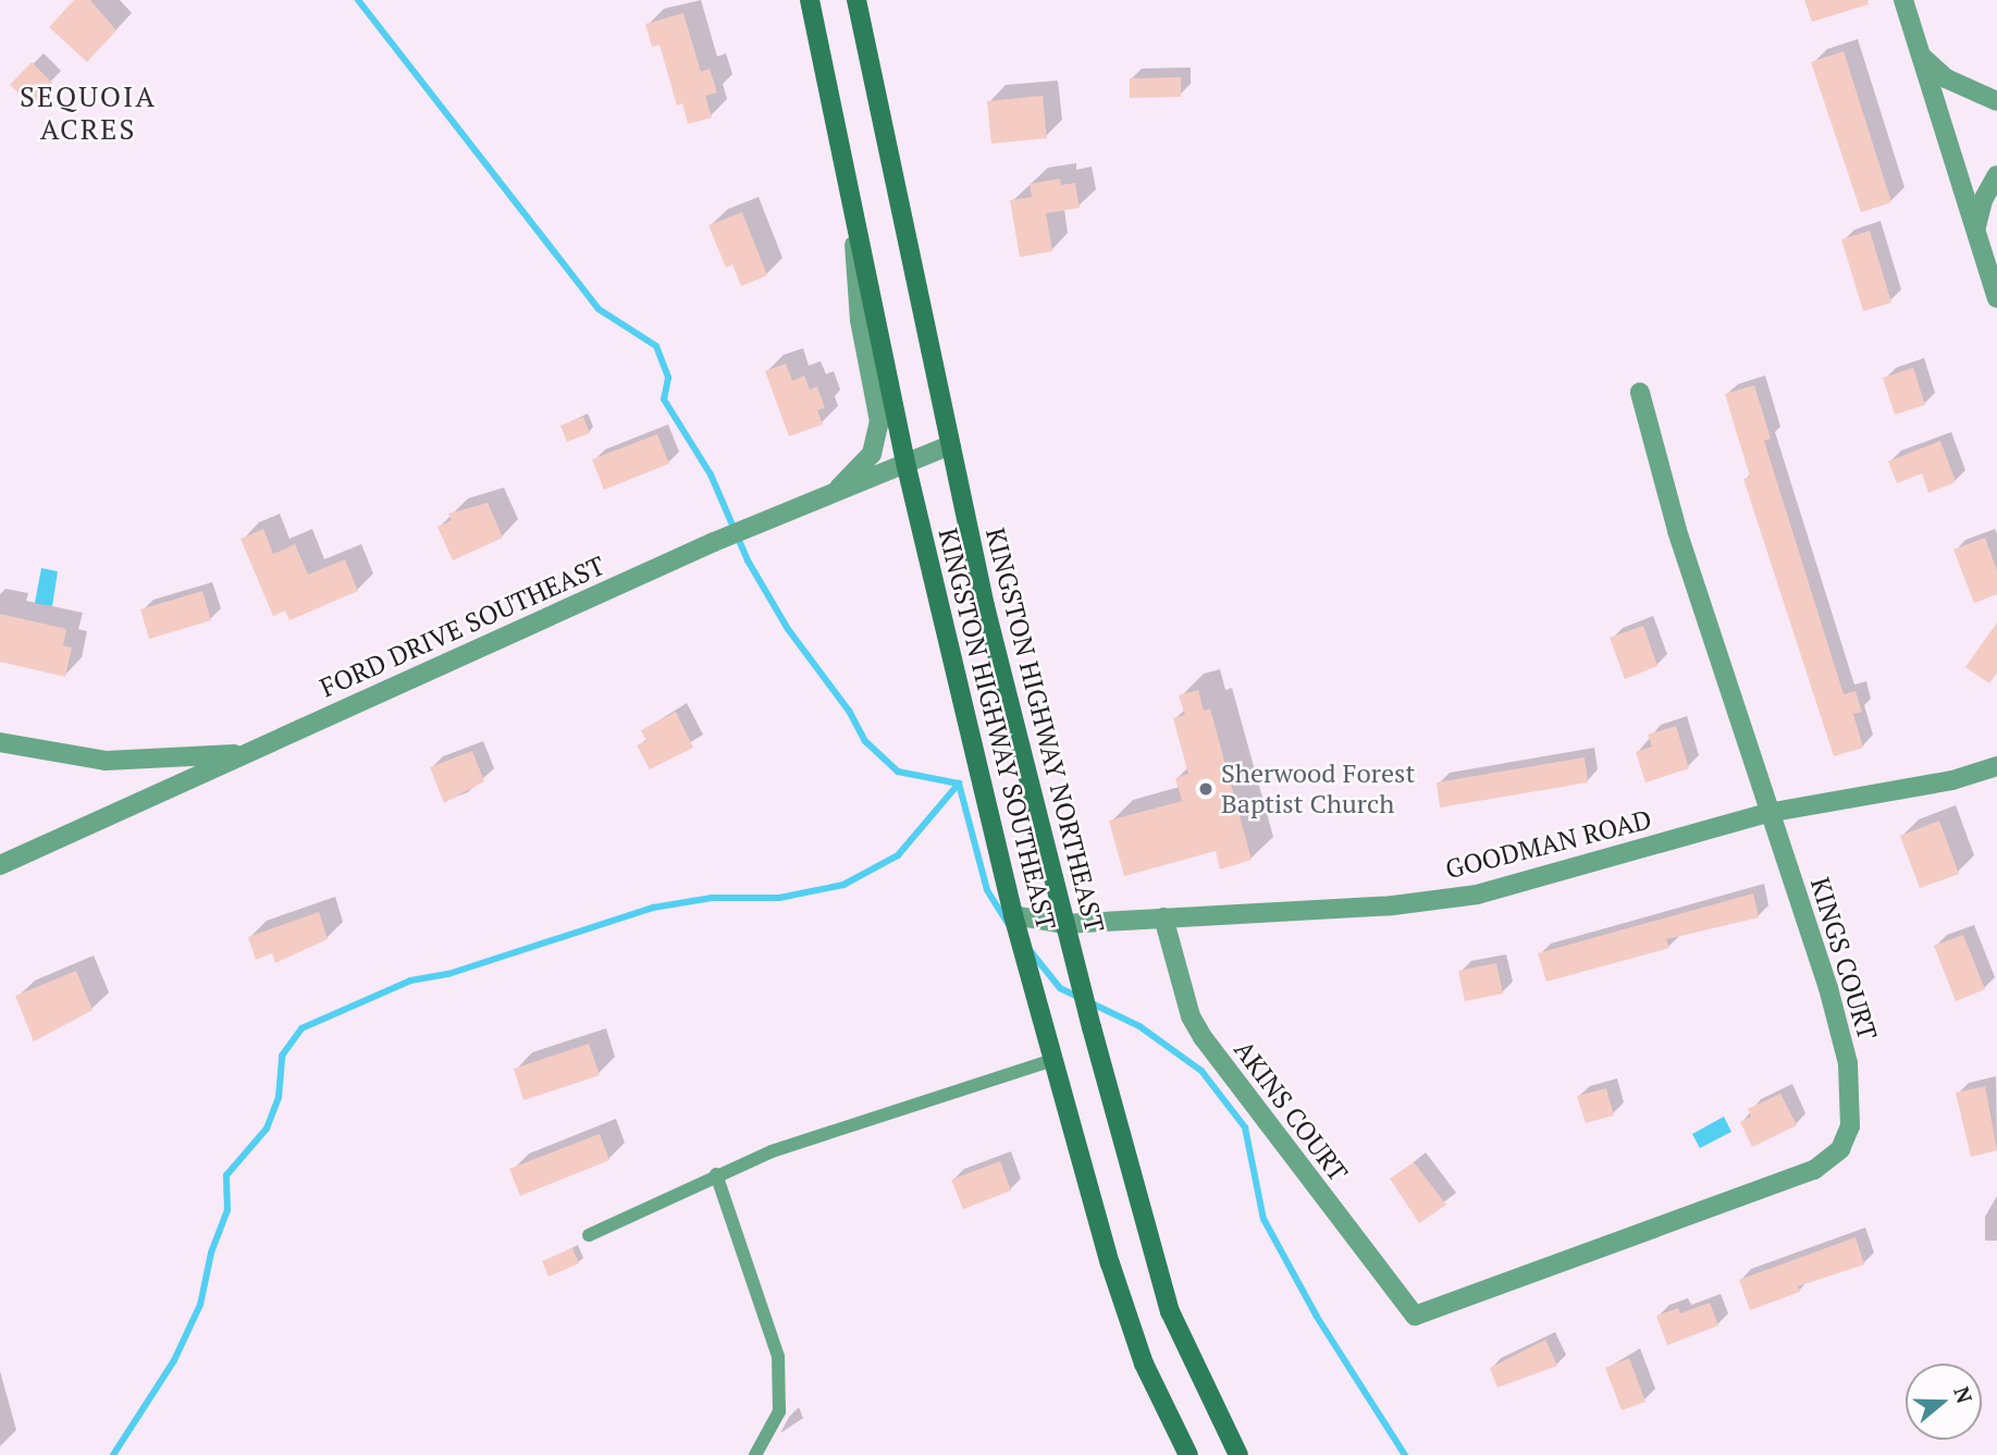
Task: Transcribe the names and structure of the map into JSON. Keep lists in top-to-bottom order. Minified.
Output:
{"streets":{"main road":["KINGSTON HIGHWAY SOUTHEAST","KINGSTON HIGHWAY NORTHEAST"],"street":["FORD DRIVE SOUTHEAST","GOODMAN ROAD","KINGS COURT","AKINS COURT"]},"crossings":[["FORD DRIVE SOUTHEAST","KINGSTON HIGHWAY SOUTHEAST"],["FORD DRIVE SOUTHEAST","KINGSTON HIGHWAY NORTHEAST"],["KINGSTON HIGHWAY SOUTHEAST","GOODMAN ROAD"],["KINGSTON HIGHWAY NORTHEAST","GOODMAN ROAD"],["GOODMAN ROAD","KINGS COURT"],["GOODMAN ROAD","AKINS COURT"],["KINGS COURT","AKINS COURT"]],"districts":["SEQUOIA ACRES"],"places":["Sherwood Forest Baptist Church"],"north":"right"}
